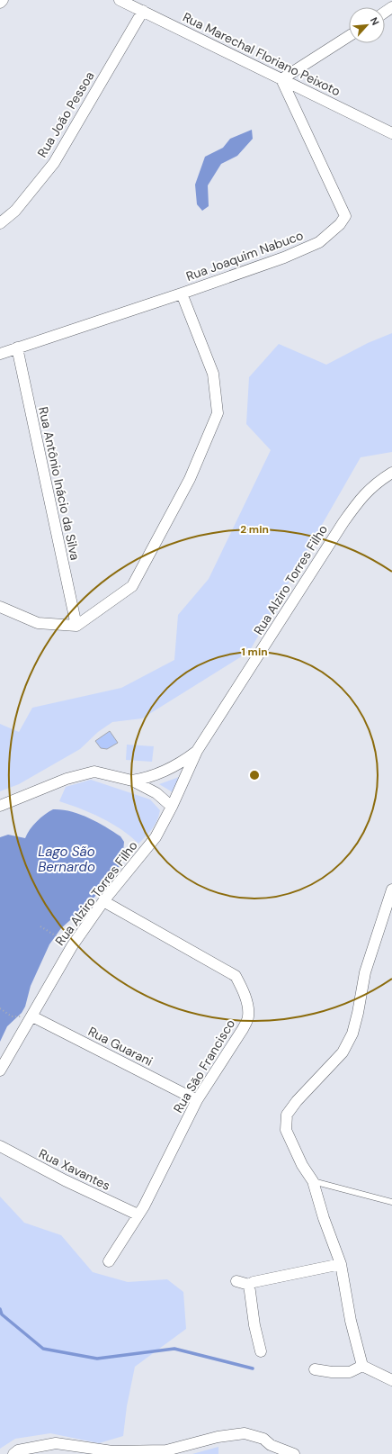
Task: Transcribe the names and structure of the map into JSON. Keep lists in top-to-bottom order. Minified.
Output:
{"streets":{"street":["Rua Marechal Floriano Peixoto","Rua João Pessoa","Rua Joaquim Nabuco","Rua Antônio Inácio da Silva","Rua Alziro Torres Filho","Rua Guarani","Rua São Francisco","Rua Xavantes"]},"crossings":[["Rua Marechal Floriano Peixoto","Rua João Pessoa"],["Rua Marechal Floriano Peixoto","Rua Joaquim Nabuco"],["Rua Joaquim Nabuco","Rua Antônio Inácio da Silva"],["Rua Alziro Torres Filho","Rua Guarani"],["Rua Alziro Torres Filho","Rua São Francisco"],["Rua Guarani","Rua São Francisco"],["Rua São Francisco","Rua Xavantes"]],"water":["Lago São Bernardo"],"north":"top right","rings":["2 min","1 min"]}
